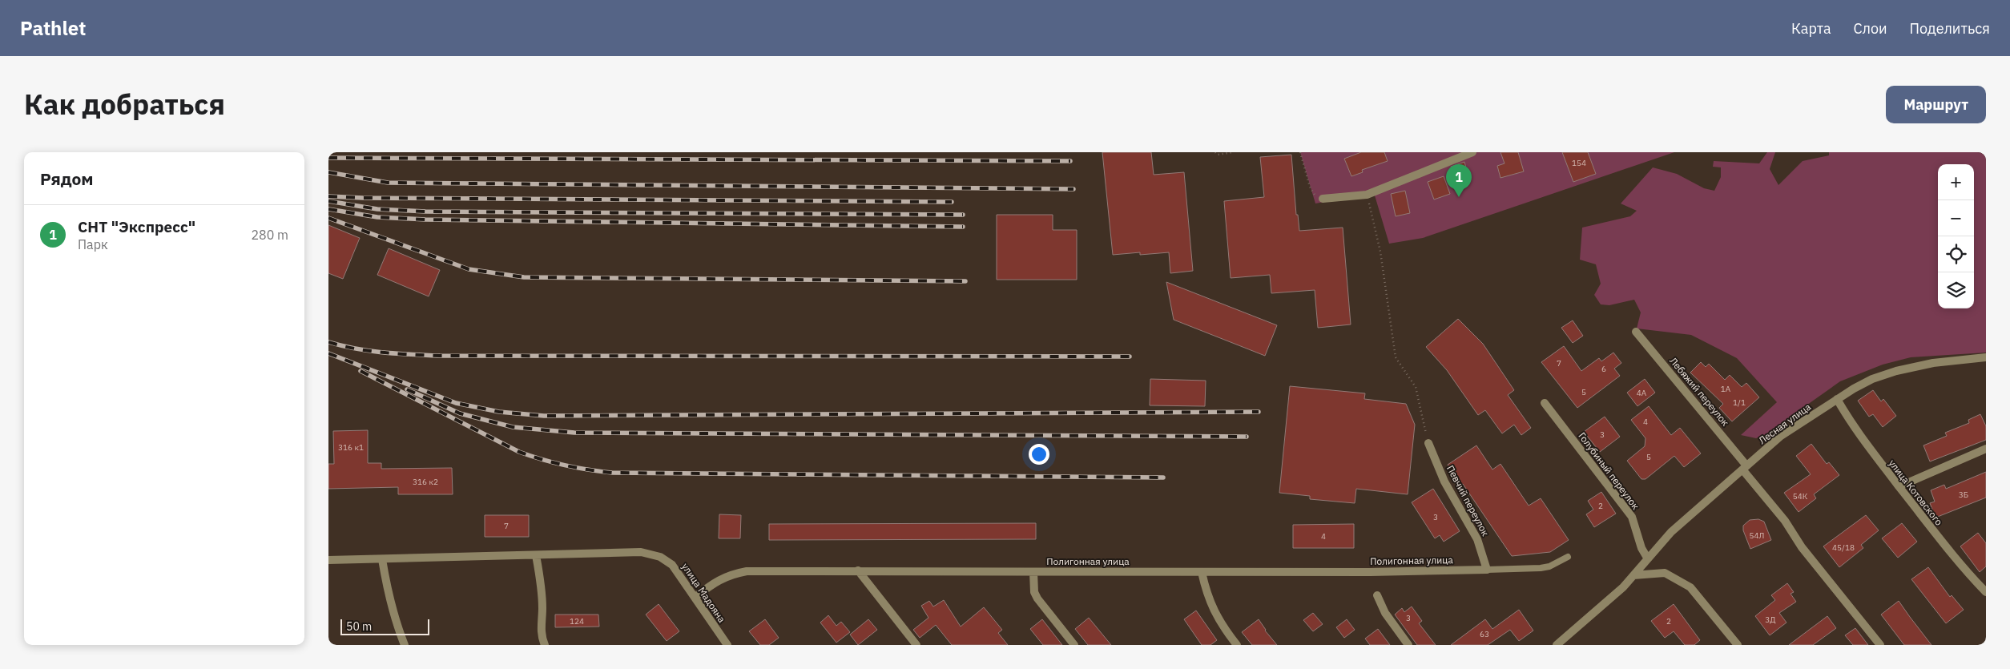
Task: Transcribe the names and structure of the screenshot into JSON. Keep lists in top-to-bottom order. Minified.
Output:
{"streets":{"street":["Лебяжий переулок","Лесная улица","Голубиный переулок","улица Котовского","Певчий переулок","Полигонная улица","улица Мадояна"]},"crossings":[["Лебяжий переулок","Лесная улица"],["Лесная улица","Голубиный переулок"],["Лесная улица","улица Котовского"],["Певчий переулок","Полигонная улица"],["Полигонная улица","улица Мадояна"]],"house_numbers":["154","7","6","1А","5","4А","1/1","4","3","316 к1","5","316 к2","3Б","54К","2","3","7","54Л","4","45/18","3","3Д","124","2","63"],"scale_bar":"50 m","page":{"header":"Pathlet","nav":["Карта","Слои","Поделиться"],"title":"Как добраться","buttons":"Маршрут","heading":"Рядом","map_buttons":["+","−"],"pins":"1","list":[{"mark":"1","name":"СНТ \"Экспресс\"","note":"Парк","value":"280 m"}],"scale":"50 m"}}
